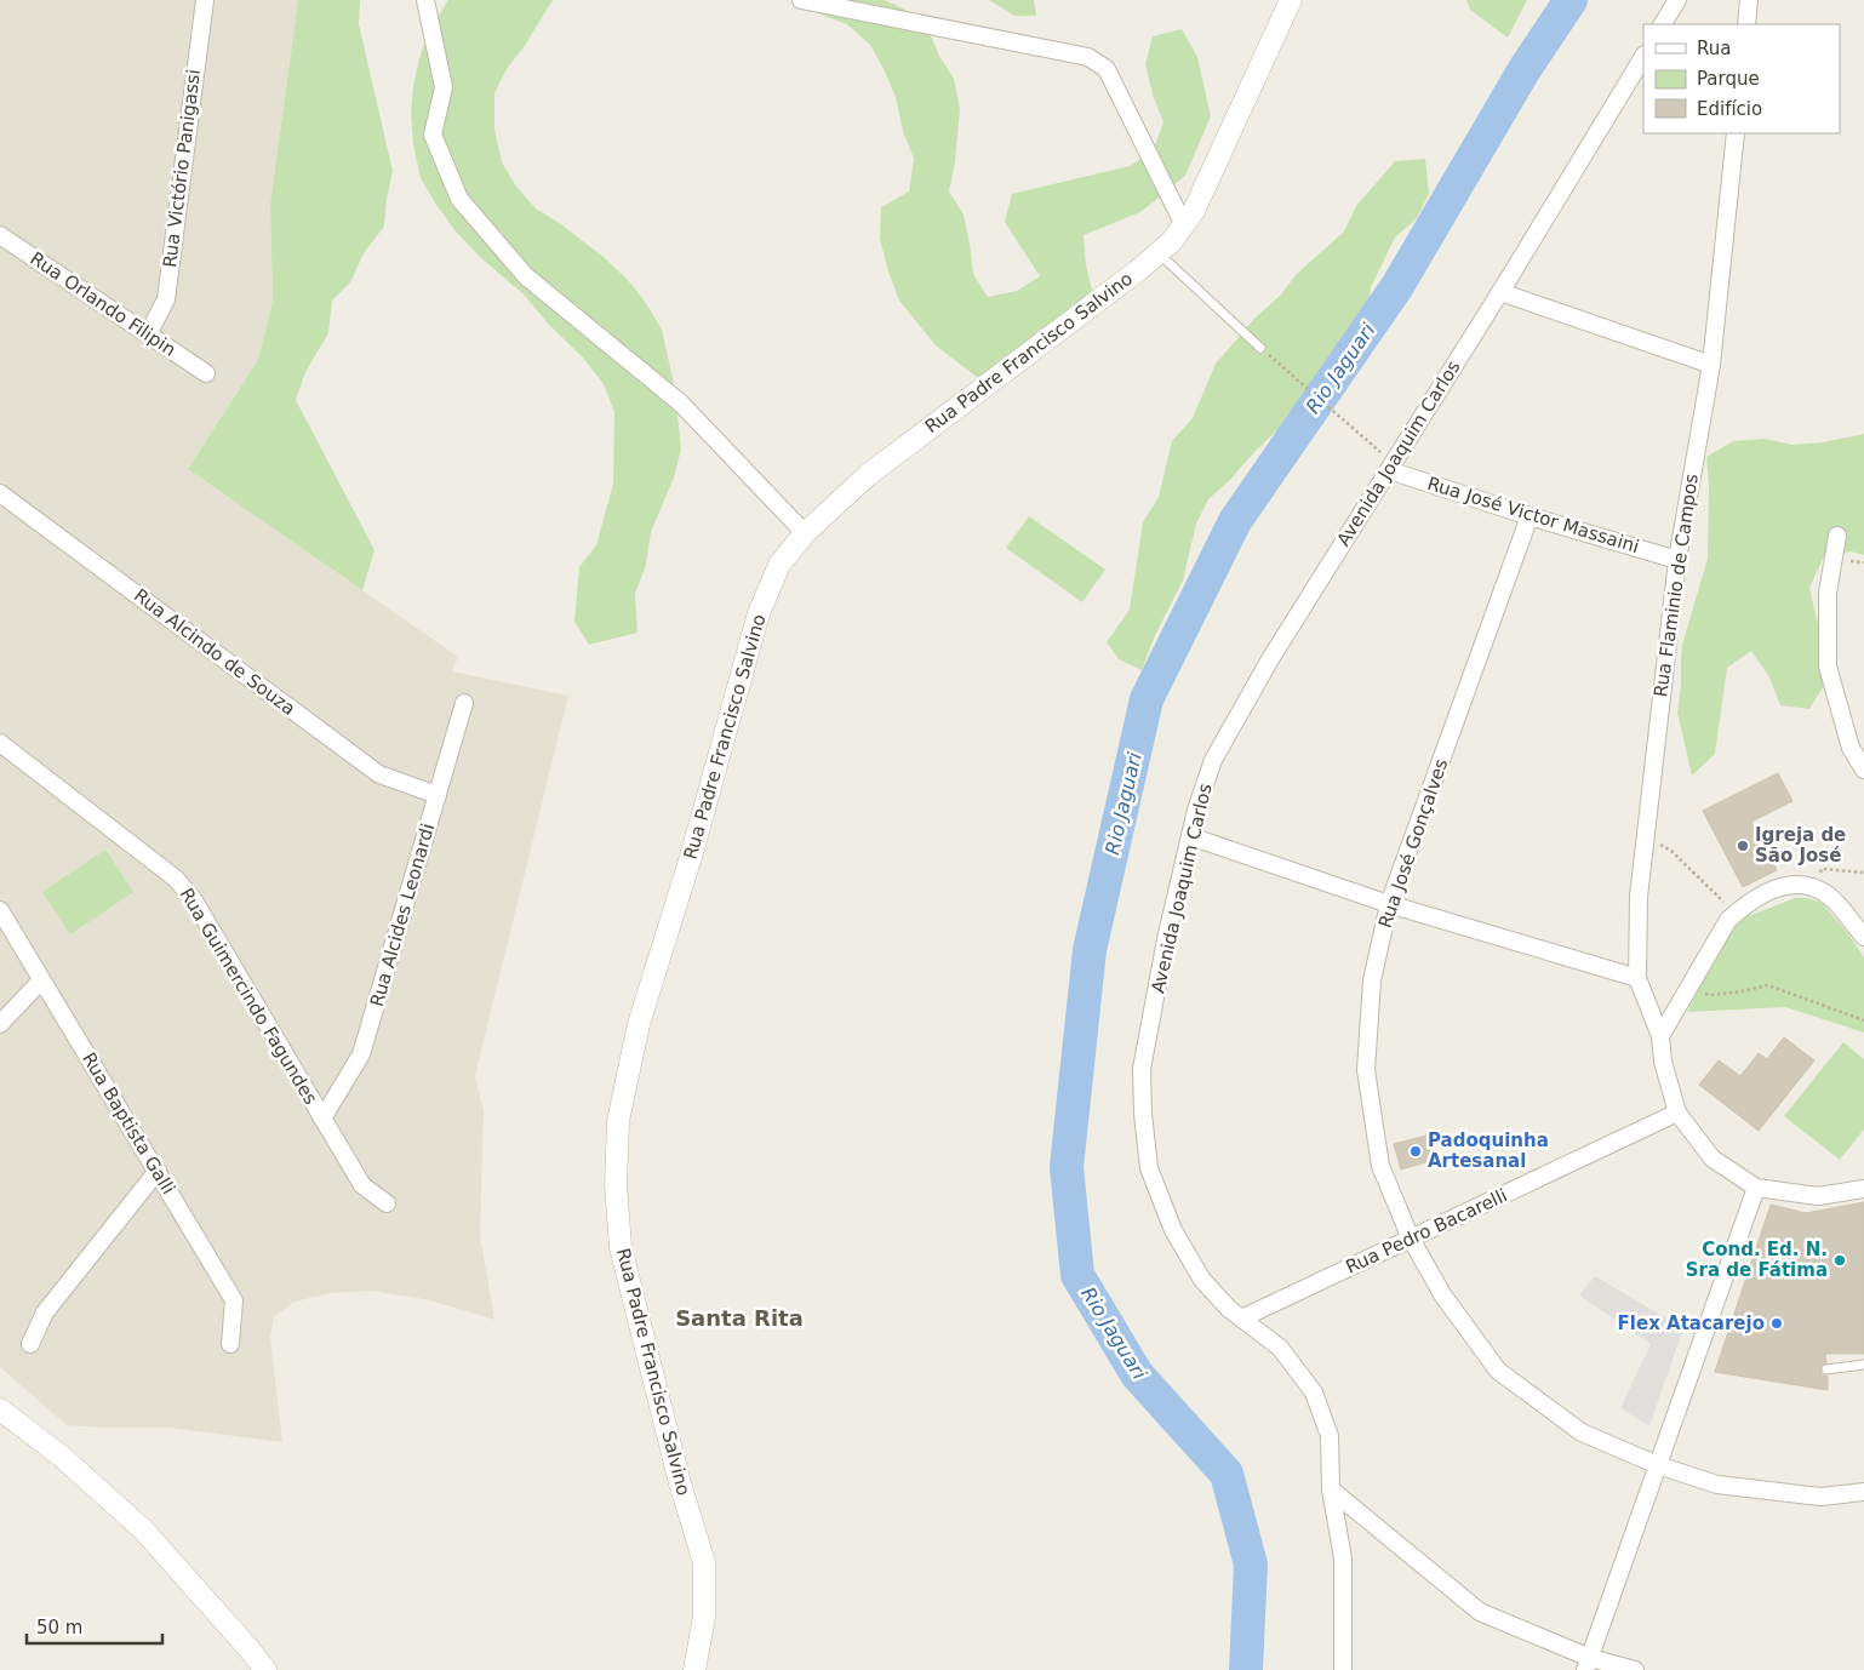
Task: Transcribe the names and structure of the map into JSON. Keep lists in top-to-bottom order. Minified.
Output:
{"streets":{"street":["Rua Victório Panigassi","Rua Orlando Filipin","Rua Padre Francisco Salvino","Avenida Joaquim Carlos","Rua José Victor Massaini","Rua Flaminio de Campos","Rua Alcindo de Souza","Rua José Gonçalves","Rua Alcides Leonardi","Rua Guimercindo Fagundes","Rua Baptista Galli","Rua Pedro Bacarelli"]},"crossings":[["Rua Victório Panigassi","Rua Orlando Filipin"],["Avenida Joaquim Carlos","Rua José Victor Massaini"],["Avenida Joaquim Carlos","Rua Pedro Bacarelli"],["Rua José Victor Massaini","Rua Flaminio de Campos"],["Rua José Victor Massaini","Rua José Gonçalves"],["Rua Flaminio de Campos","Rua Pedro Bacarelli"],["Rua Alcindo de Souza","Rua Alcides Leonardi"],["Rua José Gonçalves","Rua Pedro Bacarelli"],["Rua Alcides Leonardi","Rua Guimercindo Fagundes"]],"districts":["Santa Rita"],"water":["Rio Jaguari"],"places":["Igreja de São José","Padoquinha Artesanal","Cond. Ed. N. Sra de Fátima","Flex Atacarejo"],"legend":["Rua","Parque","Edifício"],"scale_bar":"50 m"}
